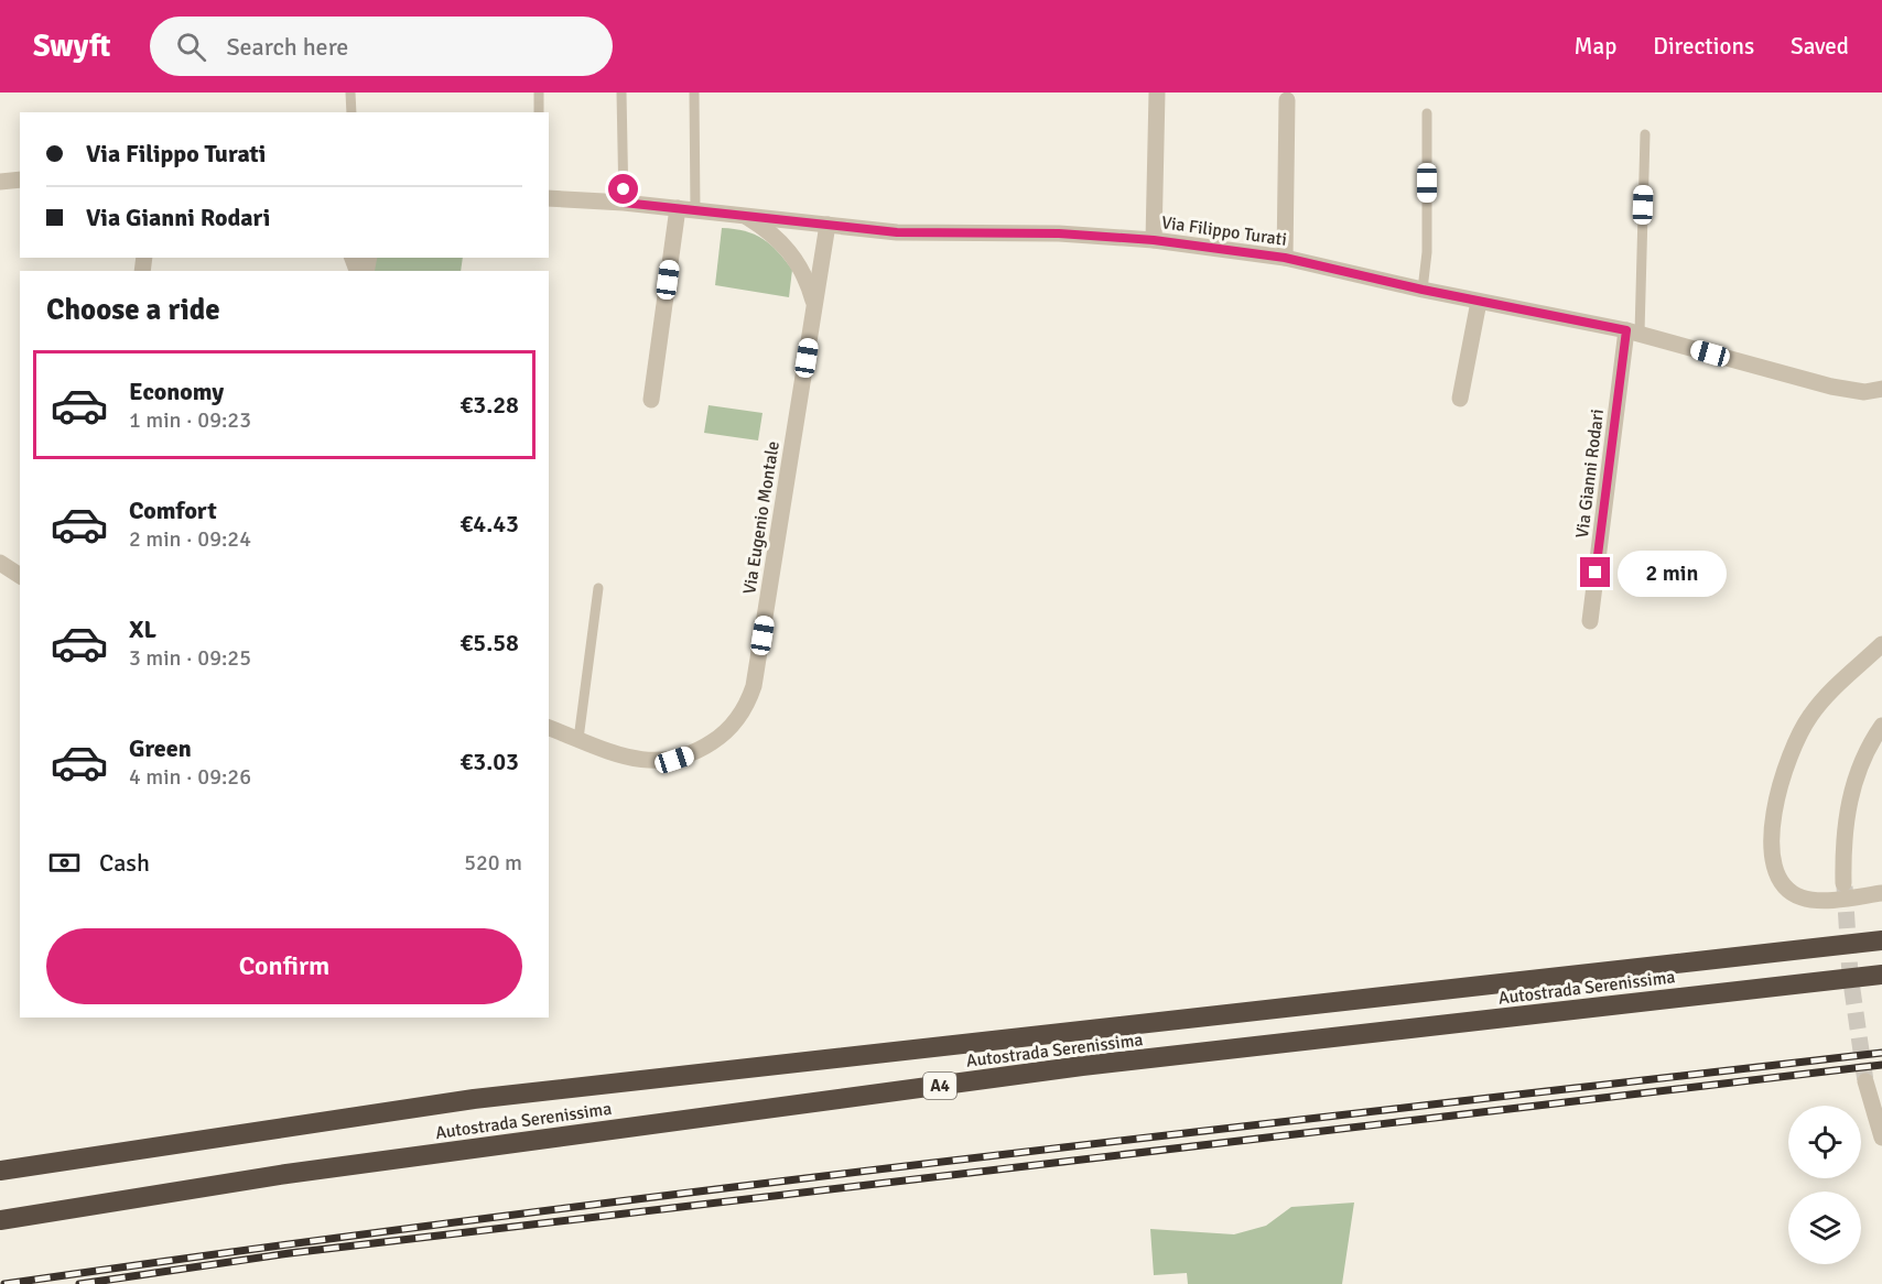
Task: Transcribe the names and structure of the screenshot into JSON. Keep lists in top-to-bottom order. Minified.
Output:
{"streets":{"highway":["Autostrada Serenissima","A4"],"street":["Via Filippo Turati","Via Gianni Rodari","Via Eugenio Montale"]},"crossings":[["Via Filippo Turati","Via Gianni Rodari"],["Via Filippo Turati","Via Eugenio Montale"]],"page":{"header":"Swyft","search":"Search here","nav":["Map","Directions","Saved"],"banner":["Via Filippo Turati","Via Gianni Rodari"],"heading":"Choose a ride","list":[{"name":"Economy","note":"1 min · 09:23","value":"€3.28"},{"name":"Comfort","note":"2 min · 09:24","value":"€4.43"},{"name":"XL","note":"3 min · 09:25","value":"€5.58"},{"name":"Green","note":"4 min · 09:26","value":"€3.03"}],"bubble":"2 min","pay":["Cash","520 m"],"buttons":"Confirm"}}
